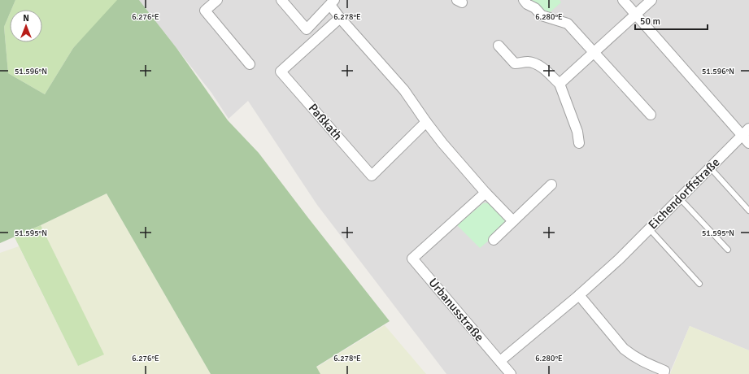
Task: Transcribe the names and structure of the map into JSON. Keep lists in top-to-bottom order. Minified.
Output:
{"streets":{"street":["Paßkath","Eichendorffstraße","Urbanusstraße"]},"scale_bar":"50 m","north":"top","coordinates":["6.276°E","6.278°E","6.280°E","51.596°N","51.595°N"]}
